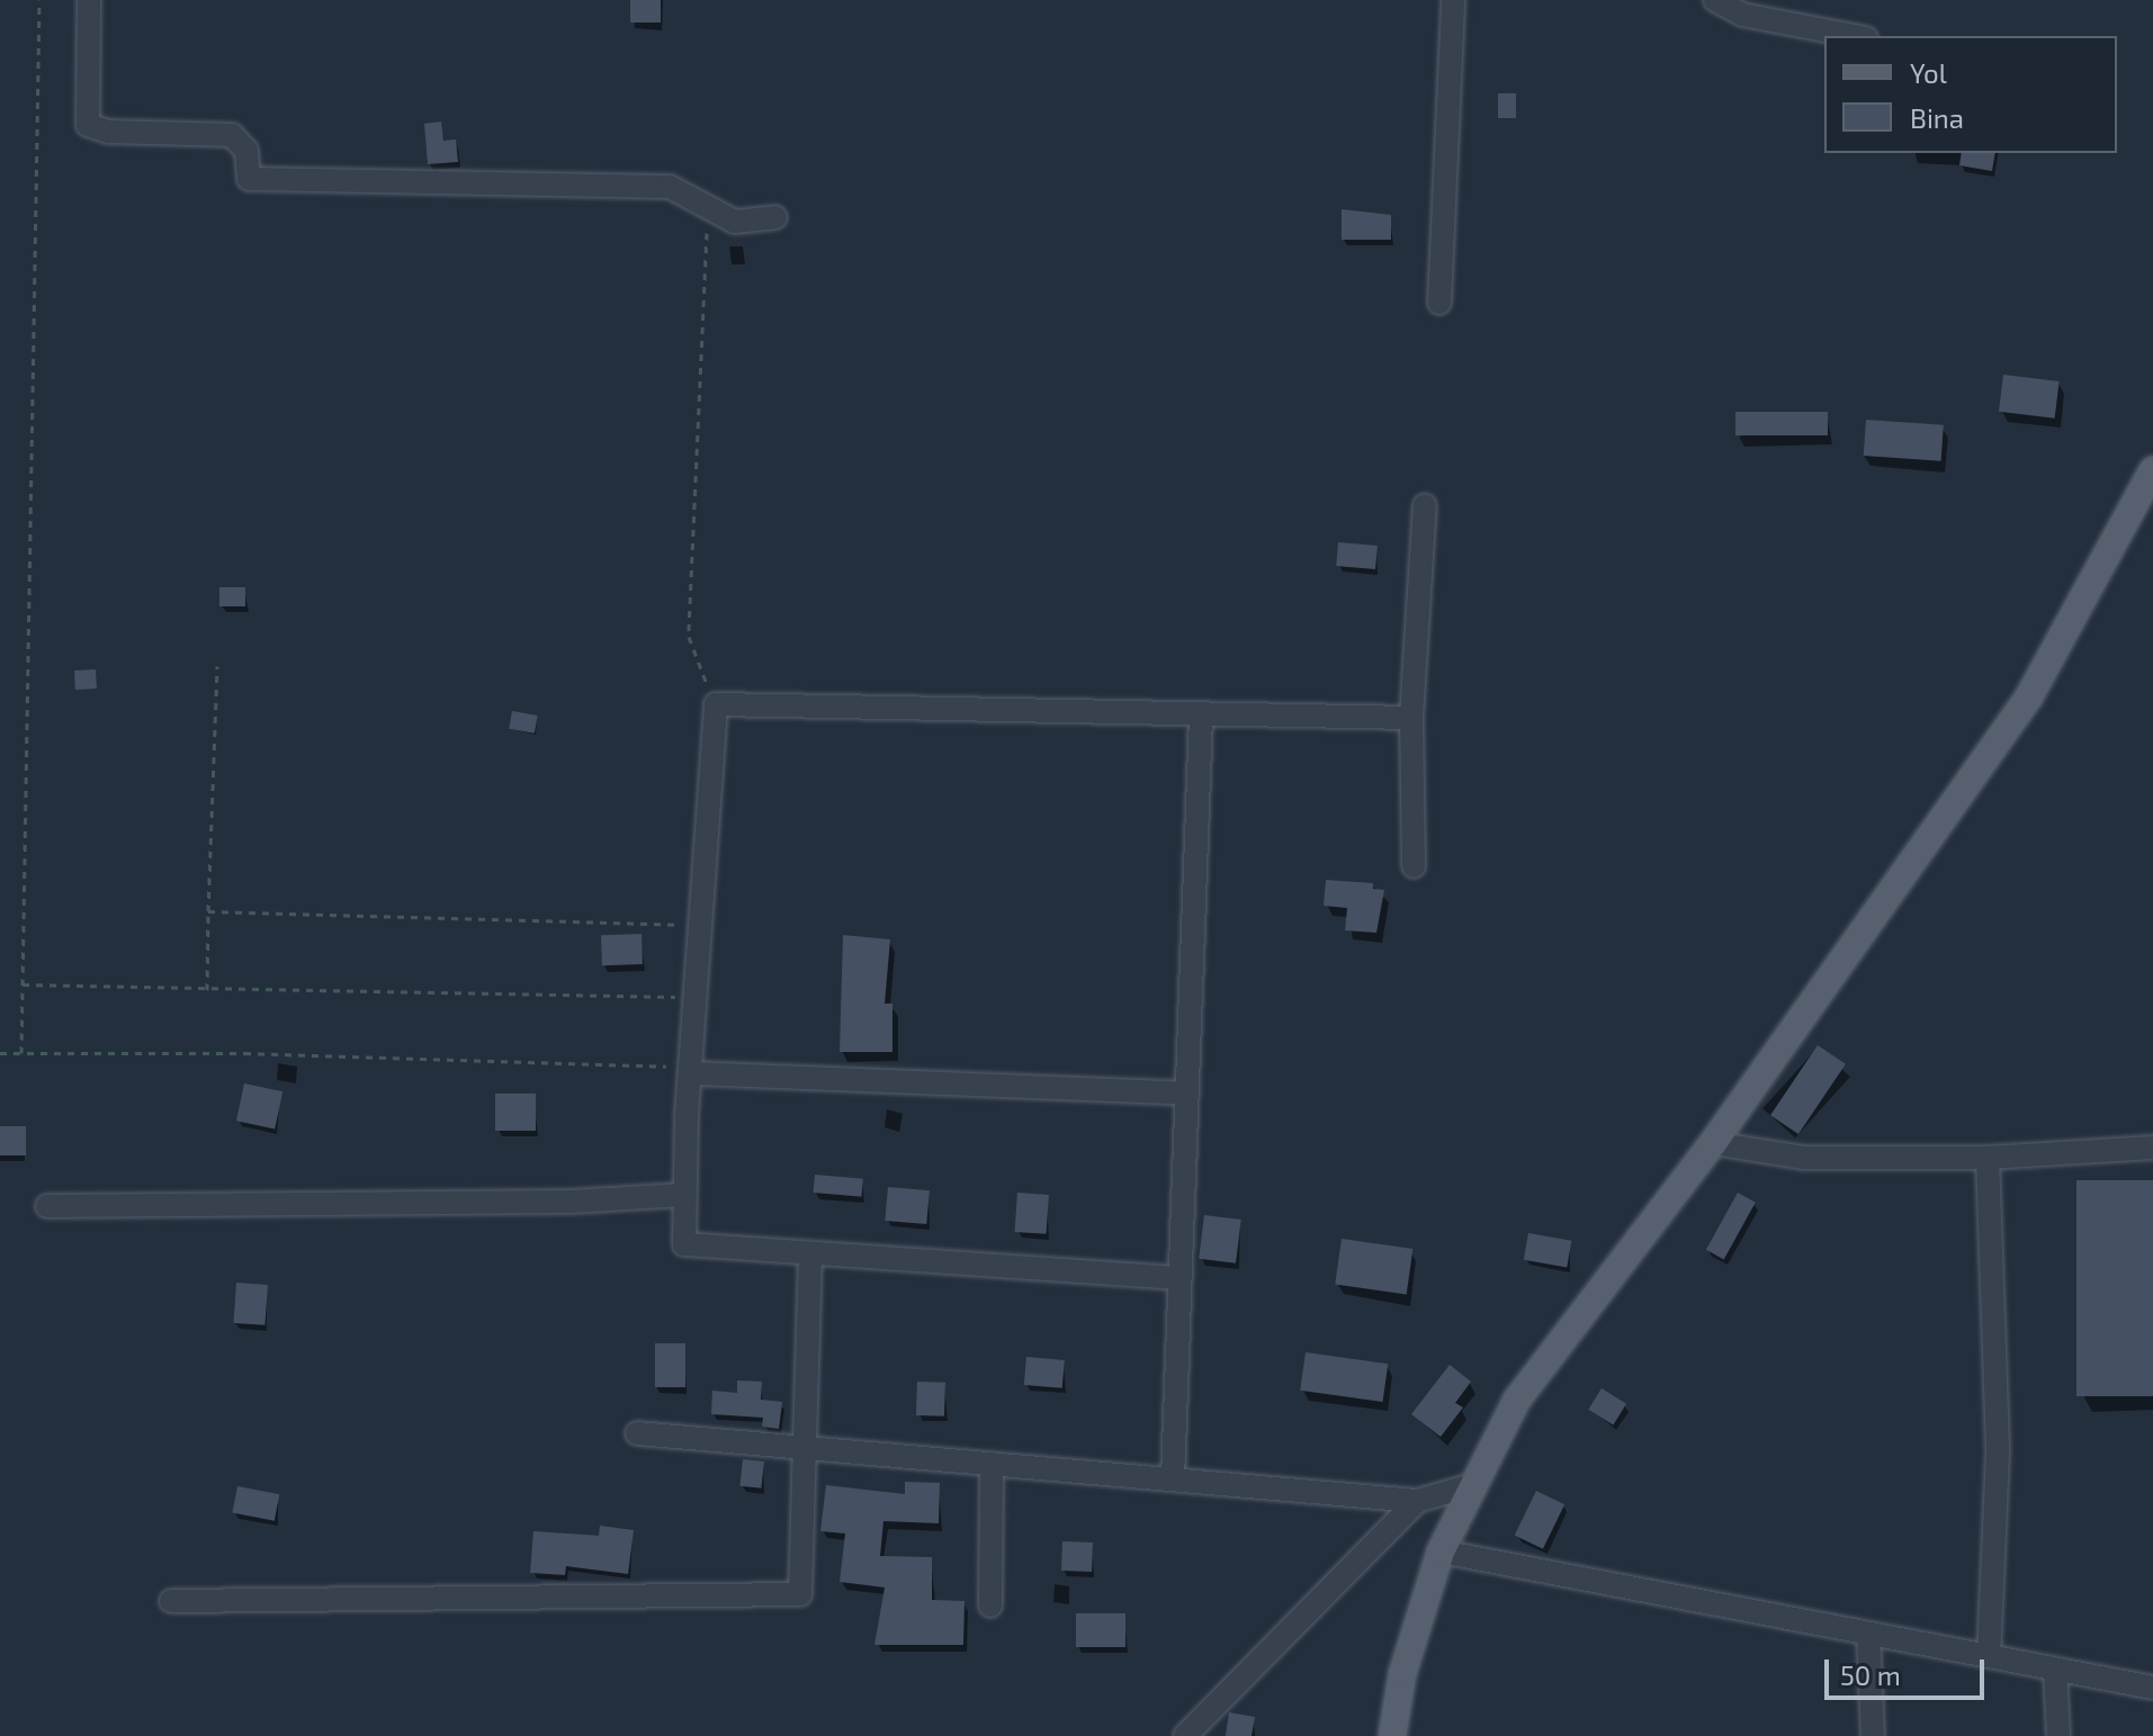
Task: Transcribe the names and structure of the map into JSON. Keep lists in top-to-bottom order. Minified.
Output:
{"legend":["Yol","Bina"],"scale_bar":"50 m"}
